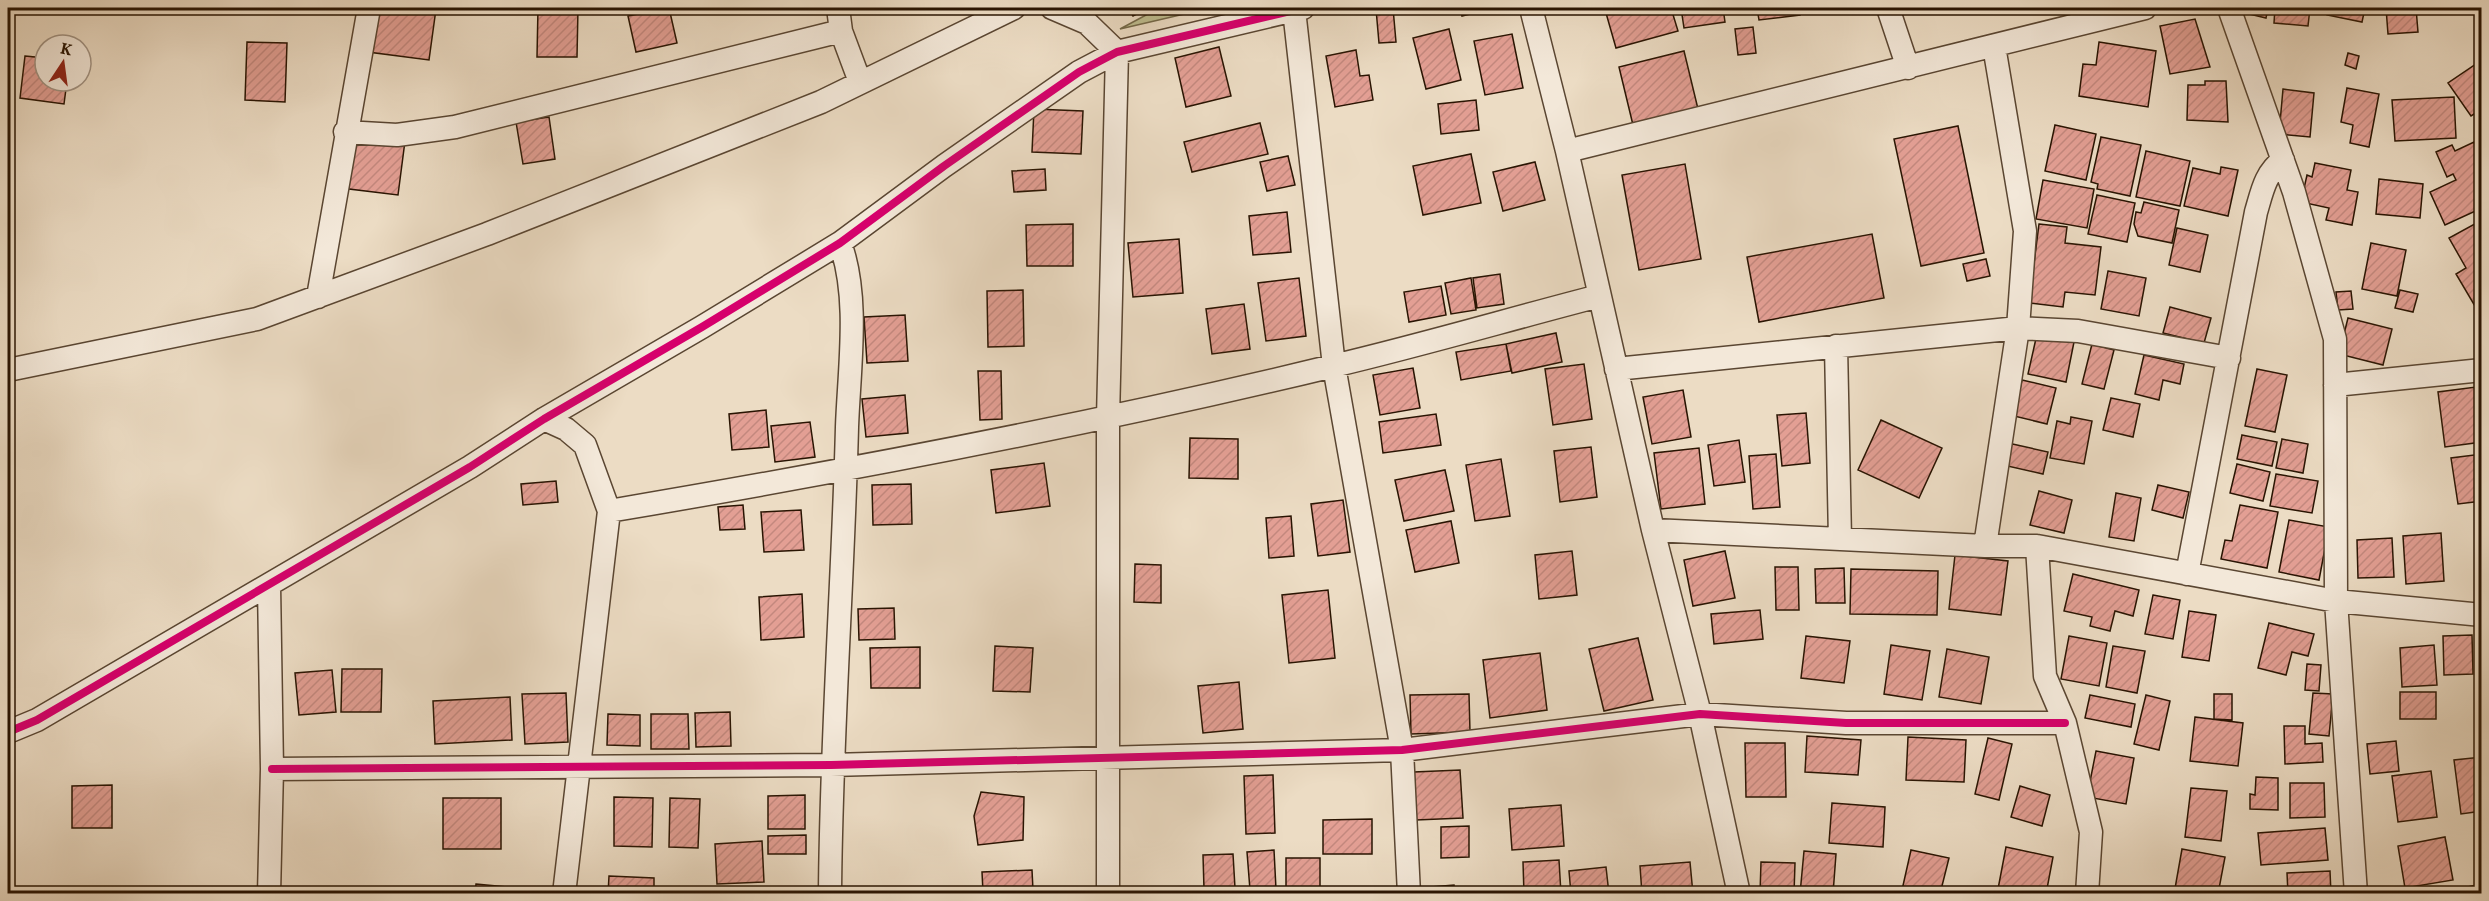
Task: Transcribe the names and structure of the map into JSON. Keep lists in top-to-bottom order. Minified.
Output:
{"north":"top"}
